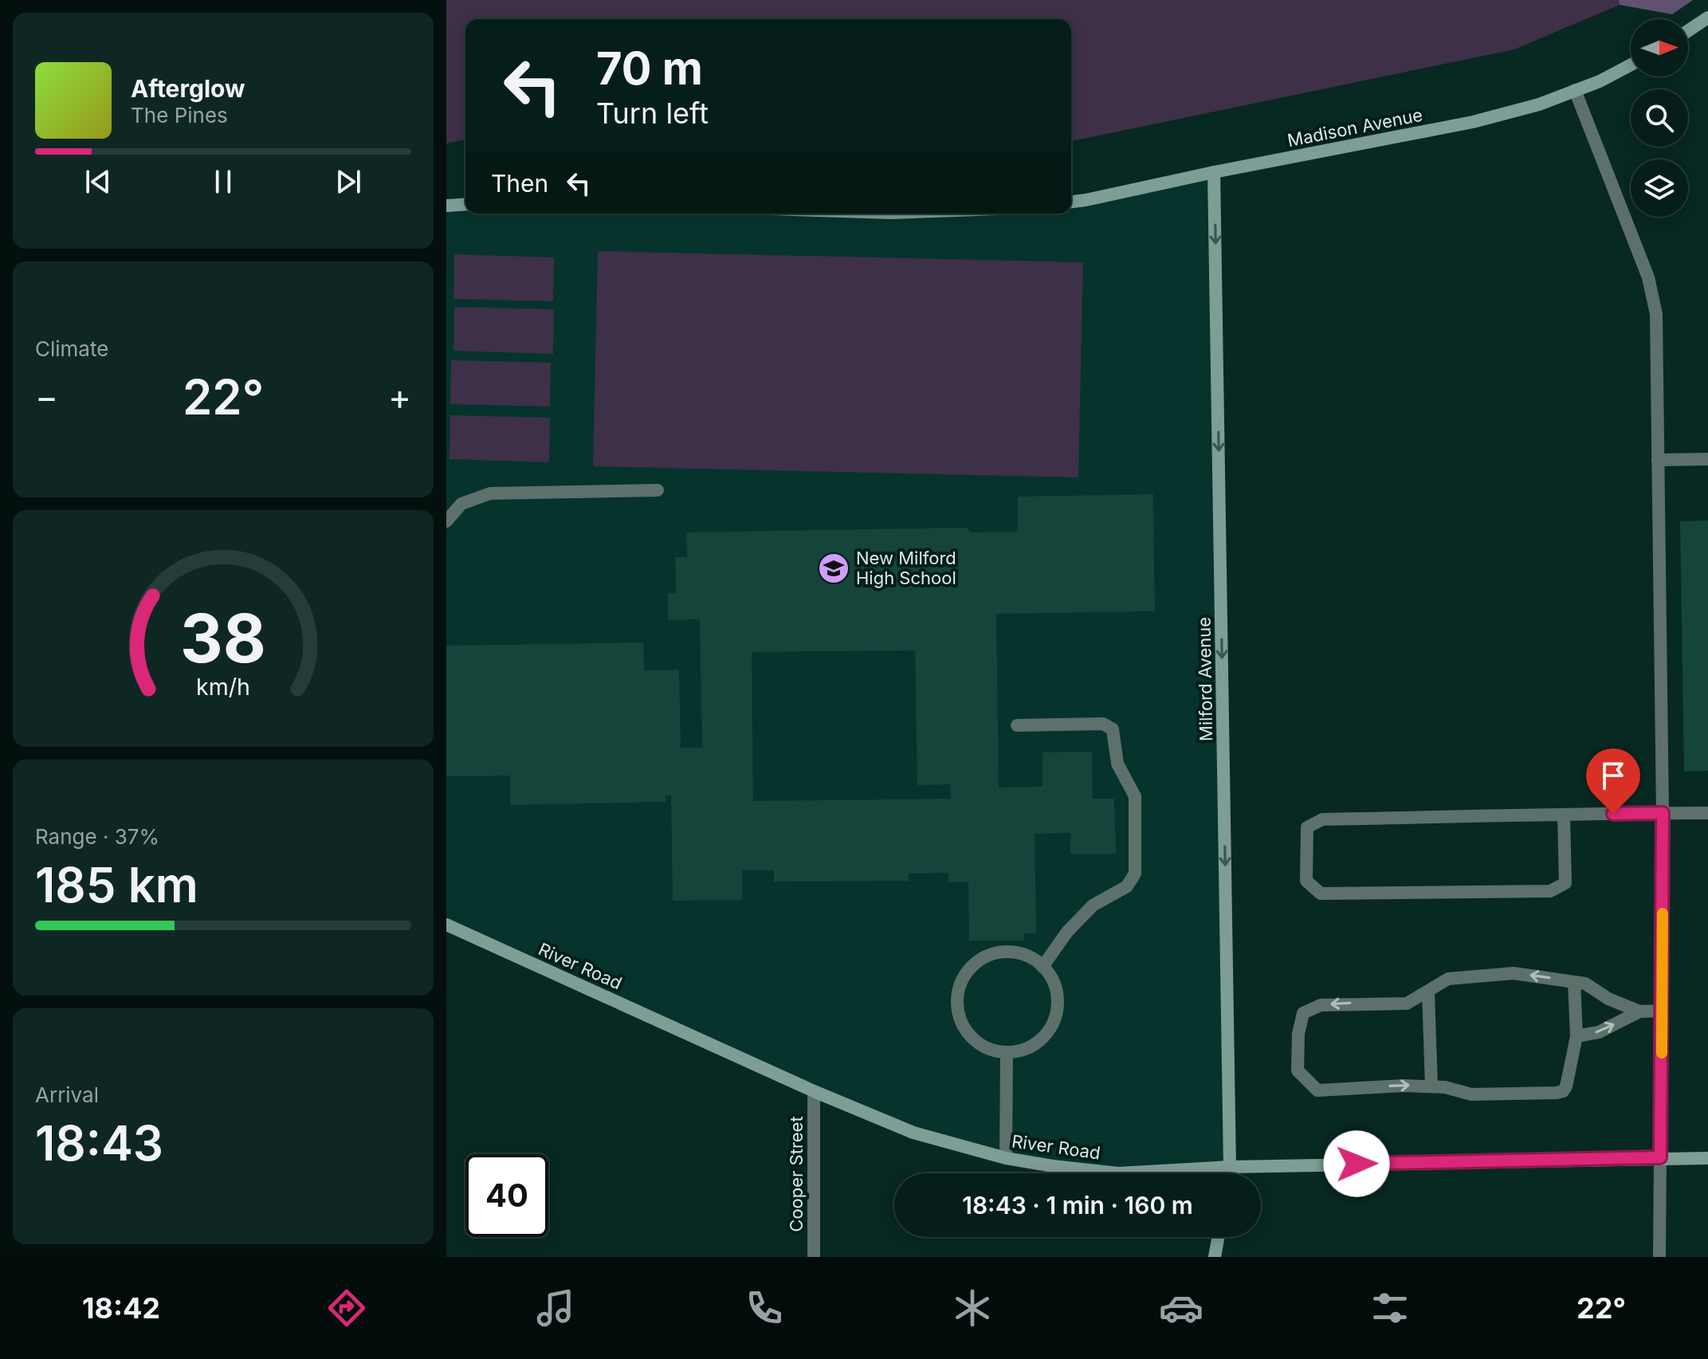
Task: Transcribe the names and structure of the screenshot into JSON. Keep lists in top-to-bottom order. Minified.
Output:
{"streets":{"street":["Madison Avenue","Milford Avenue","River Road","Cooper Street"]},"crossings":[["Madison Avenue","Milford Avenue"],["Milford Avenue","River Road"],["River Road","Cooper Street"]],"one_way":["Milford Avenue"],"places":{"school or university":["New Milford High School"]},"north":"right","page":{"turn":["70 m","Turn left"],"song":["Afterglow","The Pines"],"then":"Then","tile":["Climate",["Range · 37%","185 km"],["Arrival","18:43"]],"heat":["−","22°","+"],"limit":"40","trip":"18:43 · 1 min · 160 m","tabs":["18:42","22°"],"gauge":["38","km/h"]}}
